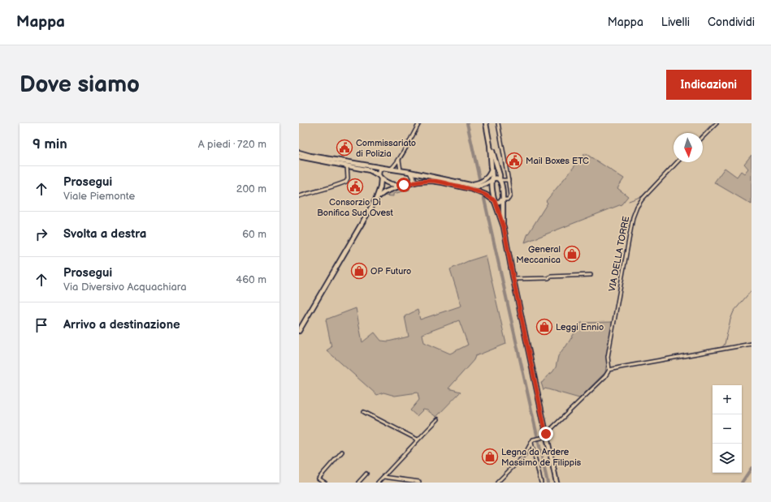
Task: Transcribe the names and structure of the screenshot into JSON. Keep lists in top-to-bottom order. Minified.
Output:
{"streets":{"street":["VIA DELLA TORRE"]},"places":{"public building":["Commissariato di Polizia","Mail Boxes ETC","Consorzio Di Bonifica Sud Ovest"],"shop":["General Meccanica","OP Futuro","Leggi Ennio","Legna da Ardere Massimo de Filippis"]},"north":"bottom","page":{"header":"Mappa","nav":["Mappa","Livelli","Condividi"],"buttons":"Indicazioni","title":"Dove siamo","heading":["9 min","A piedi · 720 m"],"list":[["Prosegui","Viale Piemonte","200 m"],["Svolta a destra","60 m"],["Prosegui","Via Diversivo Acquachiara","460 m"],"Arrivo a destinazione"],"map_buttons":["+","−"]}}
